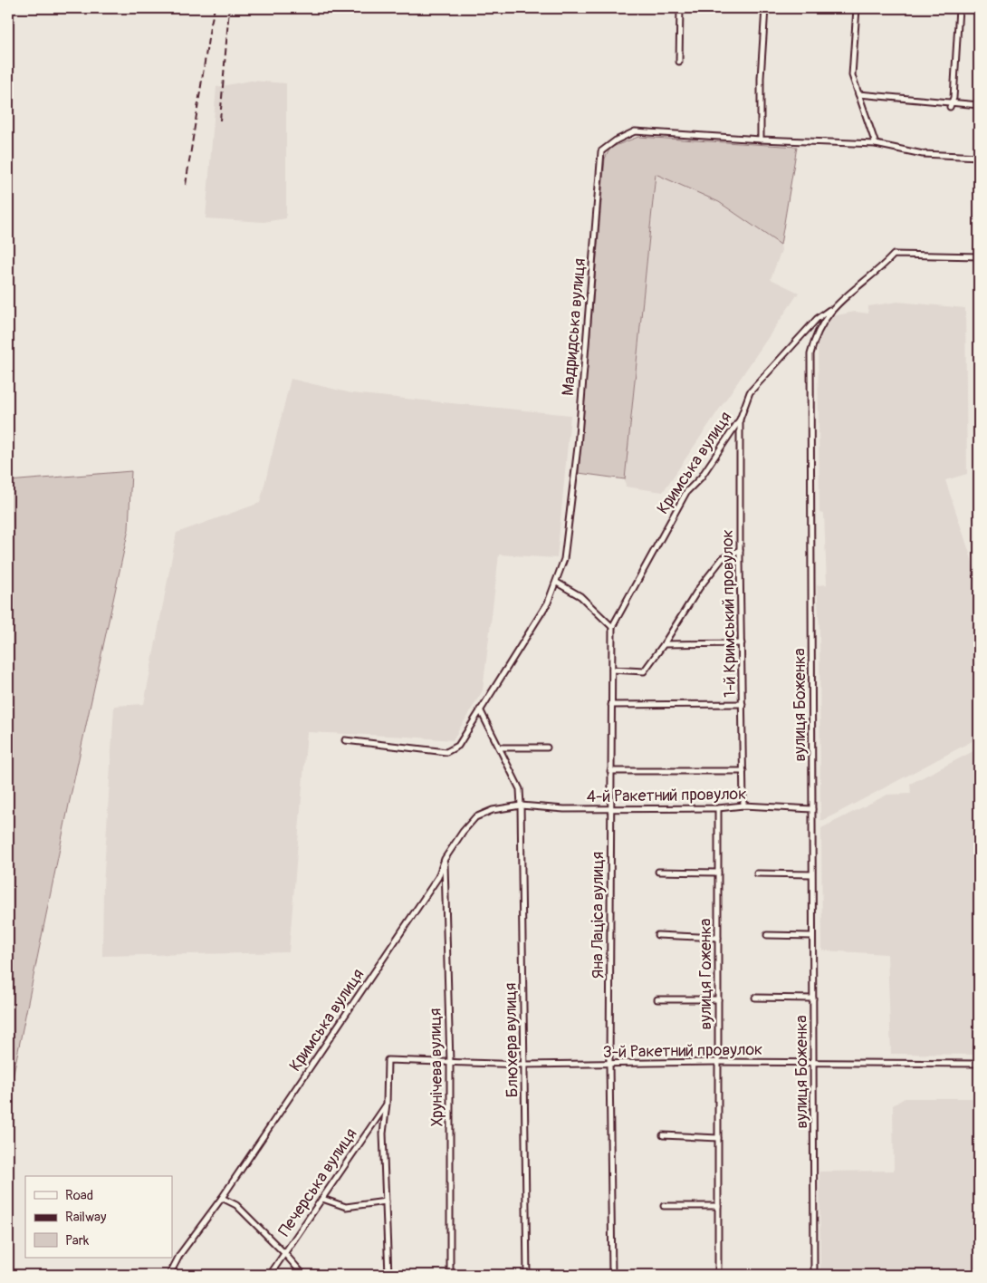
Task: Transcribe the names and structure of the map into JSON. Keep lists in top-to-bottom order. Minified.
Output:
{"streets":{"street":["Мадридська вулиця","Кримська вулиця","1-й Кримський провулок","вулиця Боженка","4-й Ракетний провулок","Яна Лаціса вулиця","вулиця Гоженка","Блюхера вулиця","3-й Ракетний провулок","Хрунічева вулиця","Печерська вулиця"]},"crossings":[["Мадридська вулиця","Блюхера вулиця"],["Кримська вулиця","1-й Кримський провулок"],["Кримська вулиця","вулиця Боженка"],["Кримська вулиця","4-й Ракетний провулок"],["Кримська вулиця","Яна Лаціса вулиця"],["Кримська вулиця","Блюхера вулиця"],["Кримська вулиця","Хрунічева вулиця"],["1-й Кримський провулок","4-й Ракетний провулок"],["вулиця Боженка","4-й Ракетний провулок"],["вулиця Боженка","3-й Ракетний провулок"],["4-й Ракетний провулок","Яна Лаціса вулиця"],["4-й Ракетний провулок","вулиця Гоженка"],["4-й Ракетний провулок","Блюхера вулиця"],["Яна Лаціса вулиця","3-й Ракетний провулок"],["вулиця Гоженка","3-й Ракетний провулок"],["Блюхера вулиця","3-й Ракетний провулок"],["3-й Ракетний провулок","Хрунічева вулиця"],["3-й Ракетний провулок","Печерська вулиця"]],"legend":["Road","Railway","Park"]}
